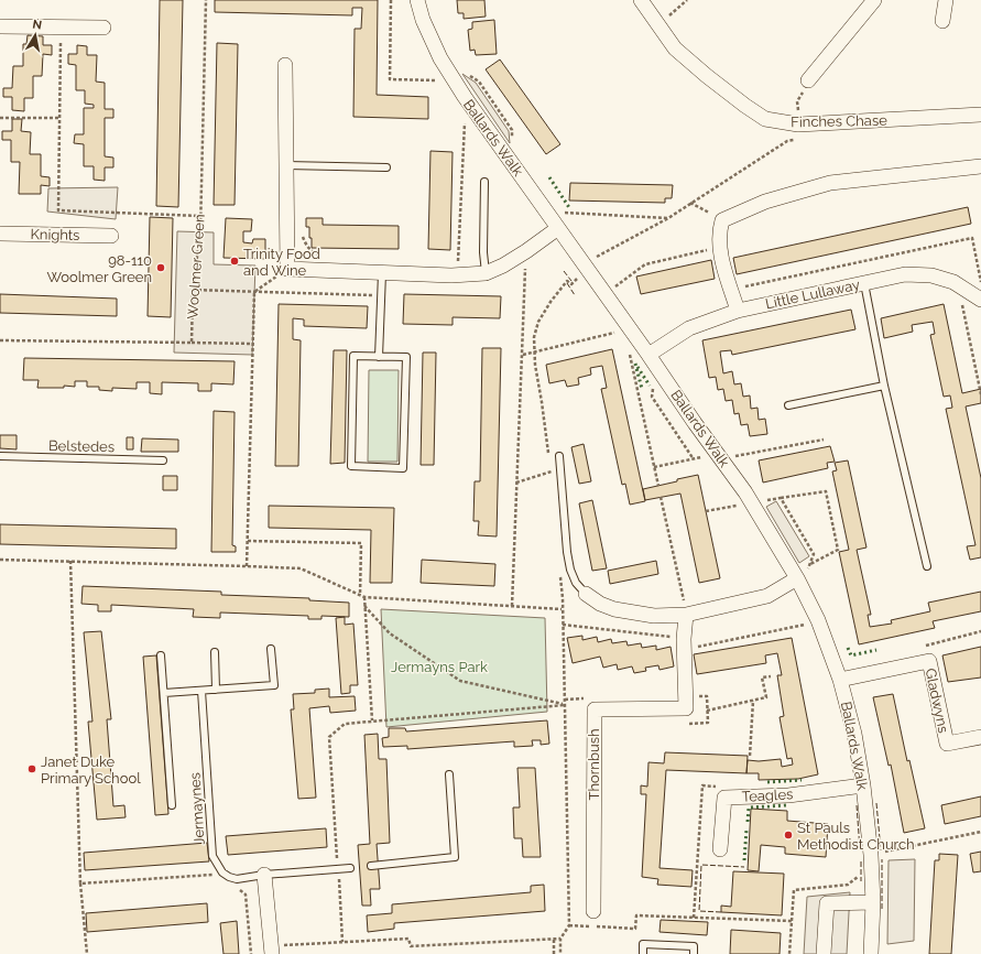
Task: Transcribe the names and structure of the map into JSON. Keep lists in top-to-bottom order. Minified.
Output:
{"streets":{"street":["Finches Chase","Ballards Walk","Knights","Little Lullaway","Gladwyns","Thornbush","Teagles"],"lane":["Belstedes","Jermaynes"],"path":["Woolmer Green"]},"crossings":[["Ballards Walk","Little Lullaway"],["Ballards Walk","Gladwyns"],["Ballards Walk","Teagles"]],"parks":["Jermayns Park"],"places":["Trinity Food and Wine","98-110 Woolmer Green","Janet Duke Primary School","St Pauls Methodist Church"],"north":"top"}
